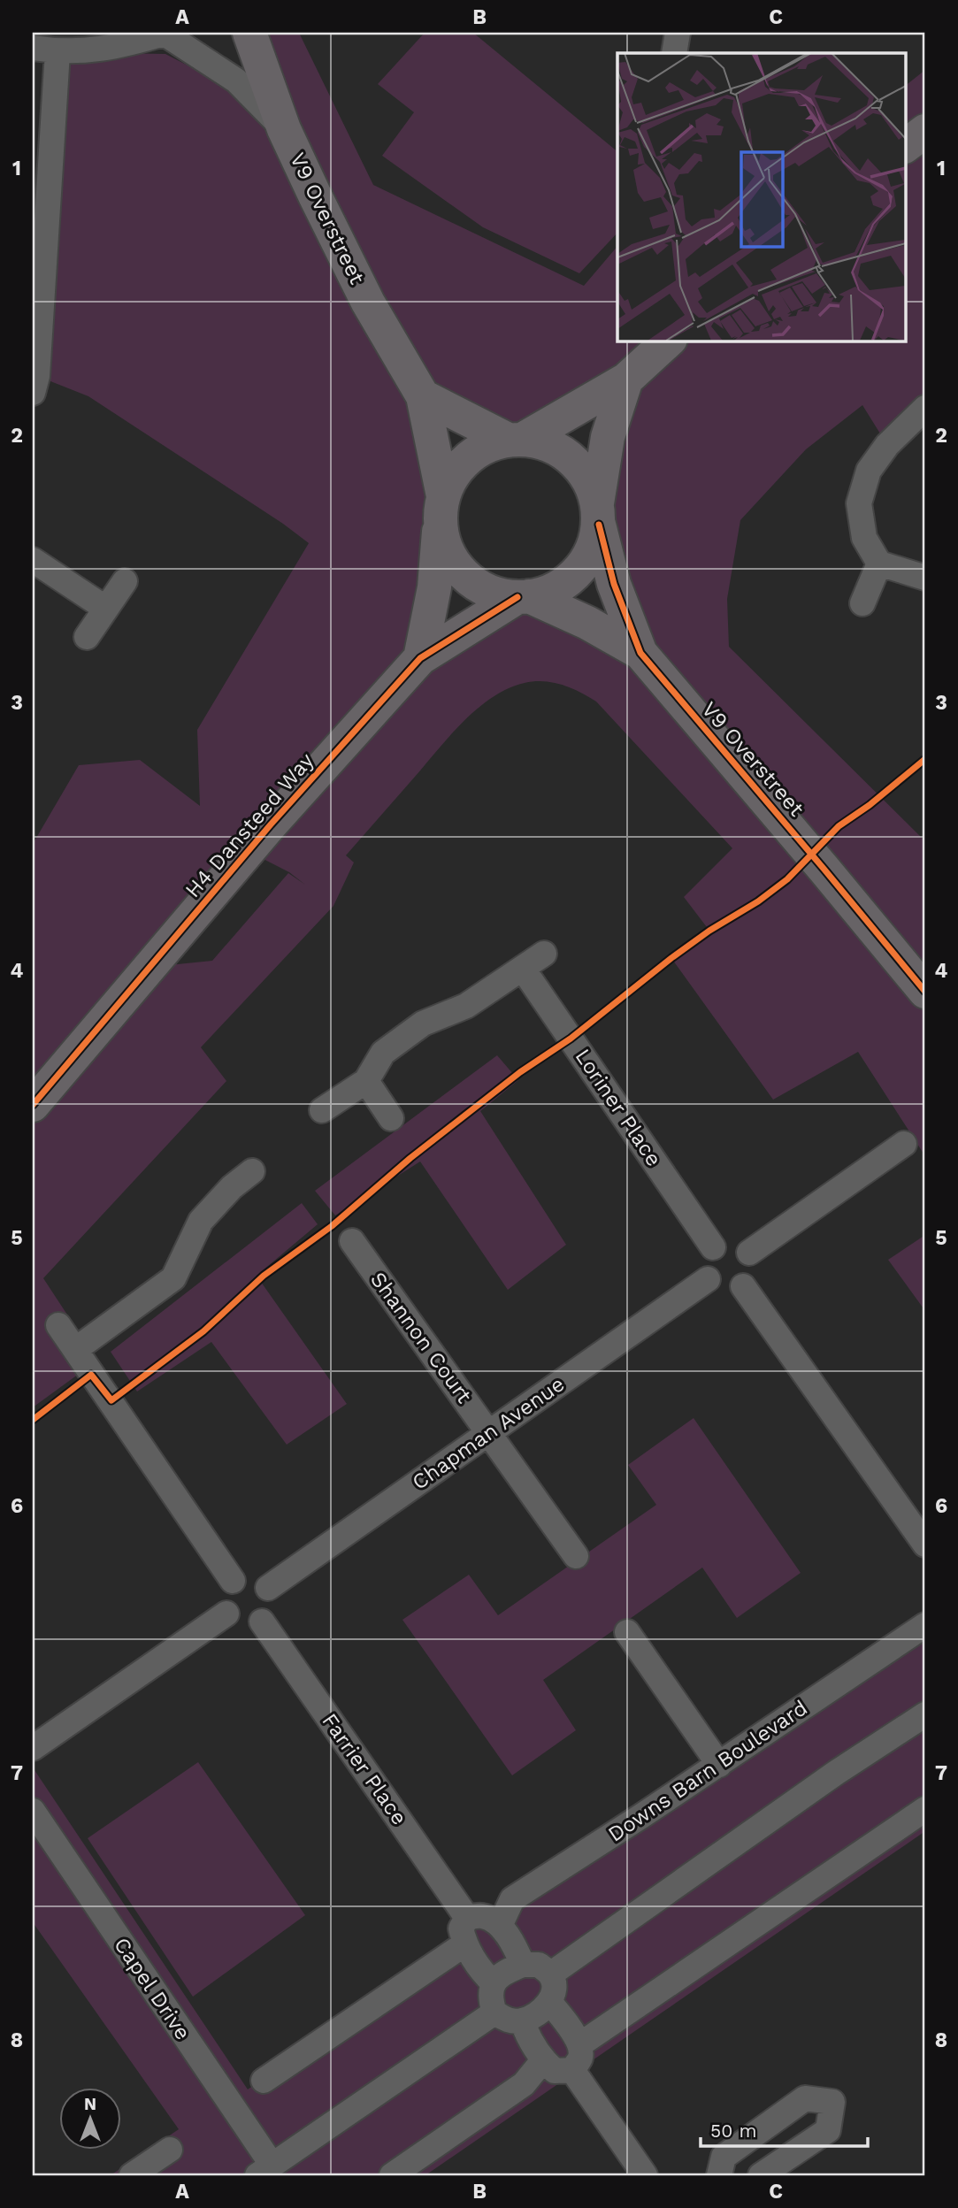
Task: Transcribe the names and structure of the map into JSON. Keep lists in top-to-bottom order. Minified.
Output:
{"streets":{"street":["V9 Overstreet","H4 Dansteed Way","Loriner Place","Shannon Court","Chapman Avenue","Farrier Place","Downs Barn Boulevard","Capel Drive"]},"crossings":[["V9 Overstreet","H4 Dansteed Way"],["Loriner Place","Chapman Avenue"],["Shannon Court","Chapman Avenue"],["Chapman Avenue","Farrier Place"]],"scale_bar":"50 m","north":"top","grid":{"columns":["A","B","C"],"rows":["1","2","3","4","5","6","7","8"]}}
